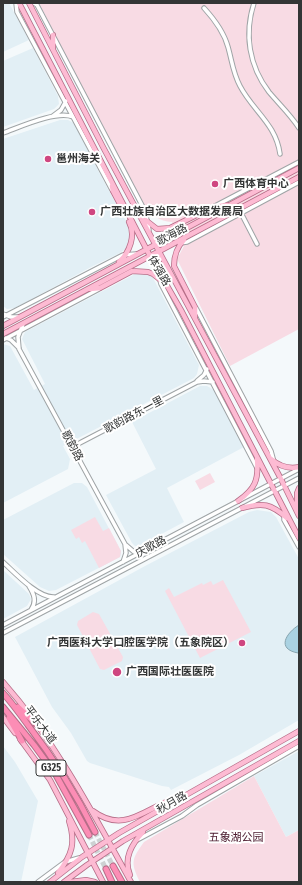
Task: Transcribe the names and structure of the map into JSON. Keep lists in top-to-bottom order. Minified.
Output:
{"streets":{"highway":["平乐大道","G325"],"main road":["歌海路","体强路","秋月路"],"street":["歌韵路东一里","歌韵路","庆歌路"]},"crossings":[["歌海路","体强路"],["歌海路","歌韵路"],["体强路","歌韵路东一里"],["体强路","庆歌路"],["歌韵路东一里","歌韵路"]],"parks":["五象湖公园"],"places":["邕州海关","广西体育中心","广西壮族自治区大数据发展局","广西医科大学口腔医学院（五象院区）","广西国际壮医医院"]}
